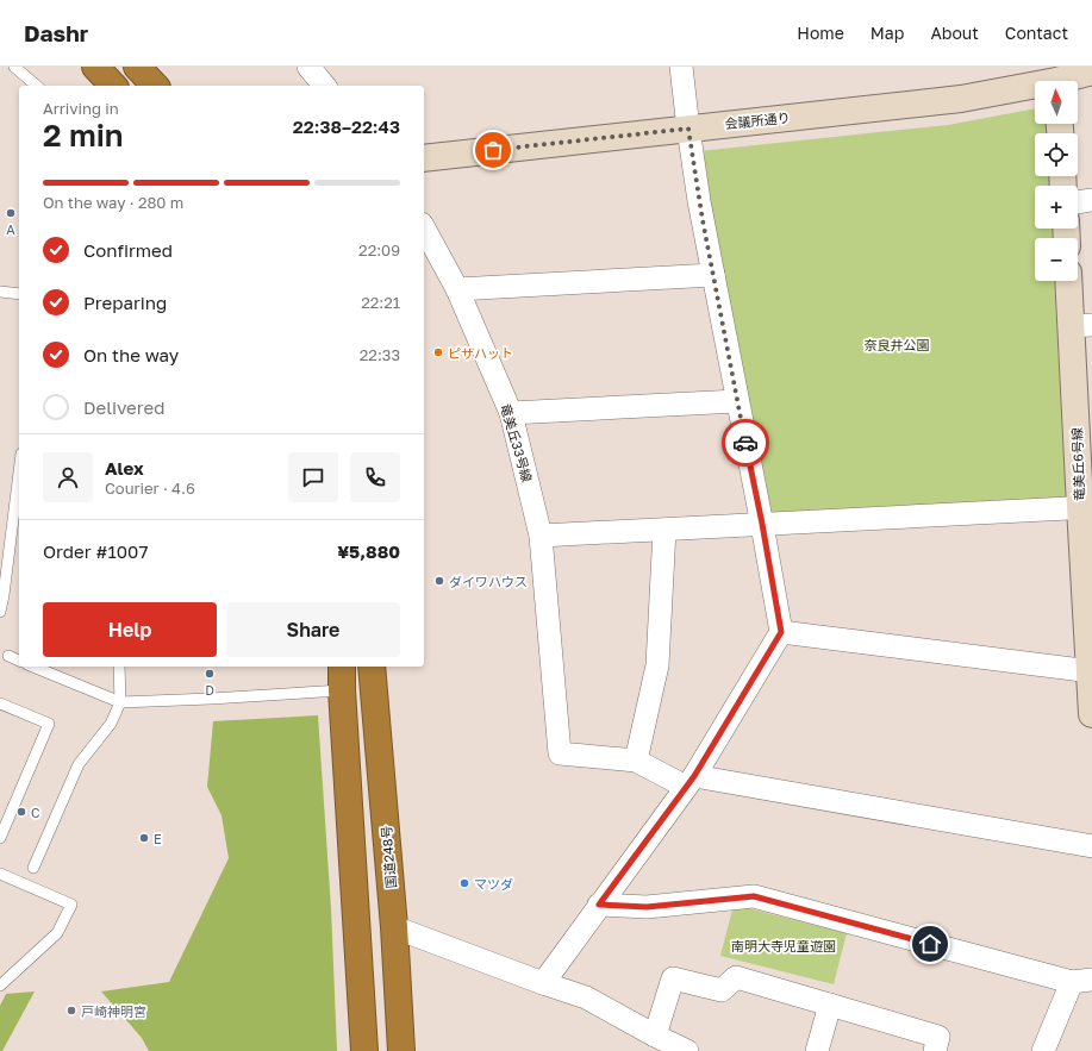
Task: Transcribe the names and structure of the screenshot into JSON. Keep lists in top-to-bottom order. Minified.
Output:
{"streets":{"highway":["国道248号"],"street":["会議所通り","竜美丘33号線","竜美丘6号線"]},"parks":["奈良井公園","南明大寺児童遊園"],"places":["A","ピザハット","ダイワハウス","D","C","E","マツダ","戸崎神明宮"],"north":"top","page":{"header":"Dashr","nav":["Home","Map","About","Contact"],"map_buttons":["+","−"],"heading":["2 min","Arriving in","22:38–22:43"],"panel":["Alex","Courier · 4.6","Order #1007","¥5,880"],"bar":"On the way · 280 m","list":[["Confirmed","22:09"],["Preparing","22:21"],["On the way","22:33"],"Delivered"],"buttons":["Help","Share"]}}
